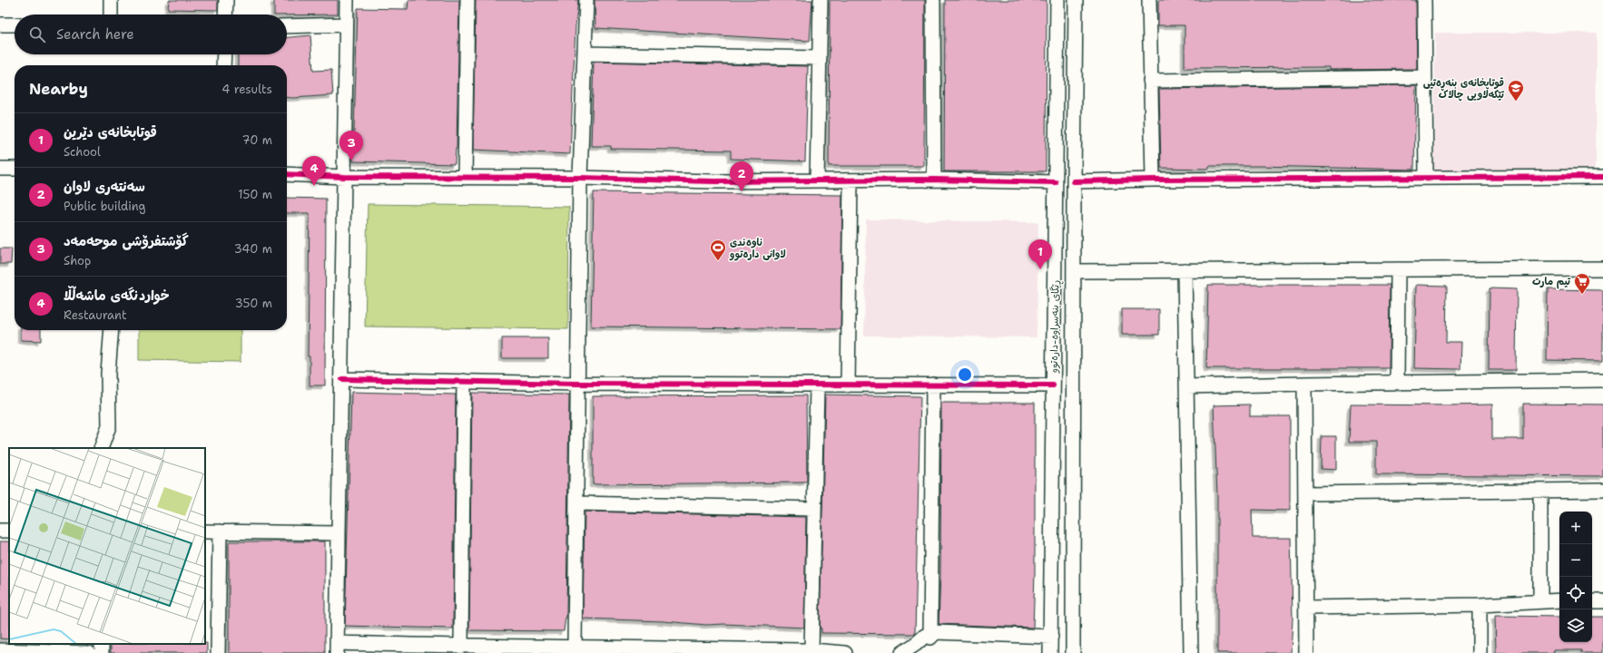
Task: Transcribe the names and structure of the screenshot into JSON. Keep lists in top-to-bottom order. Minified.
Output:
{"streets":{"street":["ڕێگای بنەسراوە-دارەتوو"]},"places":{"school or university":["قوتابخانەی بنەڕەتیی تێکەڵاویی چالاک"],"sports":["ناوەندی لاوانی دارەتوو"],"supermarket":["تیم مارت"]},"page":{"search":"Search here","heading":["Nearby","4 results"],"list":[{"mark":"1","name":"قوتابخانەى دێرین","note":"School","value":"70 m"},{"mark":"2","name":"سەنتەری لاوان","note":"Public building","value":"150 m"},{"mark":"3","name":"گۆشتفرۆشی موحەمەد","note":"Shop","value":"340 m"},{"mark":"4","name":"خواردنگەی ماشەڵڵا","note":"Restaurant","value":"350 m"}],"pins":["3","4","2","1"],"map_buttons":["+","−"]}}
